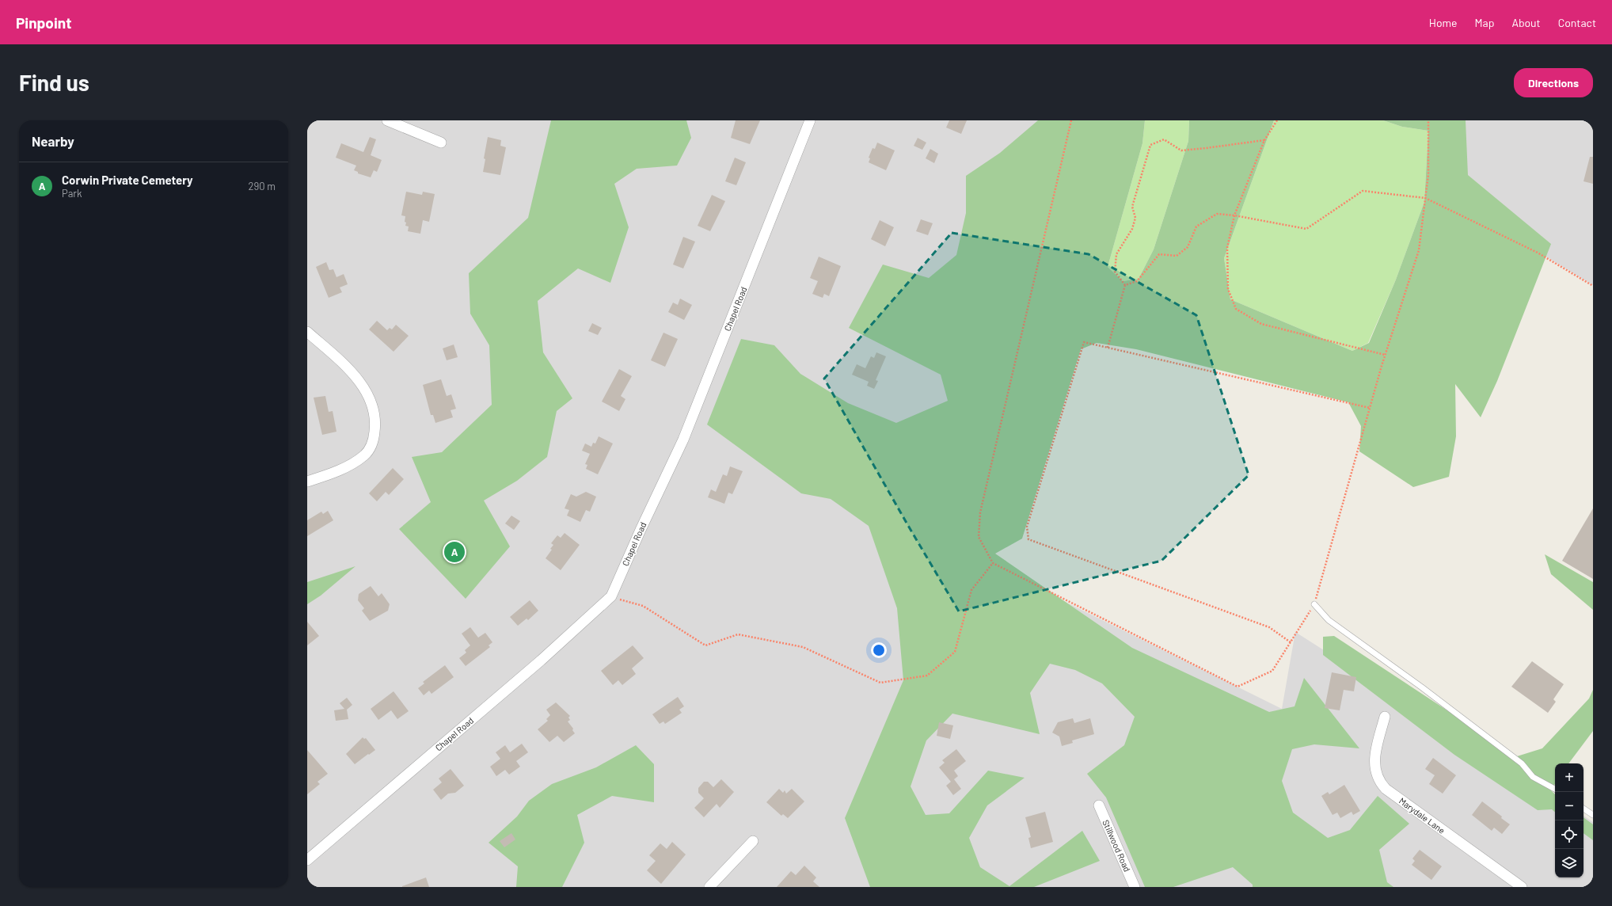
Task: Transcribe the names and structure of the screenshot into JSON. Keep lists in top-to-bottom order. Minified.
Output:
{"streets":{"street":["Chapel Road","Marydale Lane","Stillwood Road"]},"page":{"header":"Pinpoint","nav":["Home","Map","About","Contact"],"buttons":"Directions","title":"Find us","heading":"Nearby","list":[{"mark":"A","name":"Corwin Private Cemetery","note":"Park","value":"290 m"}],"pins":"A","map_buttons":["+","−"]}}
